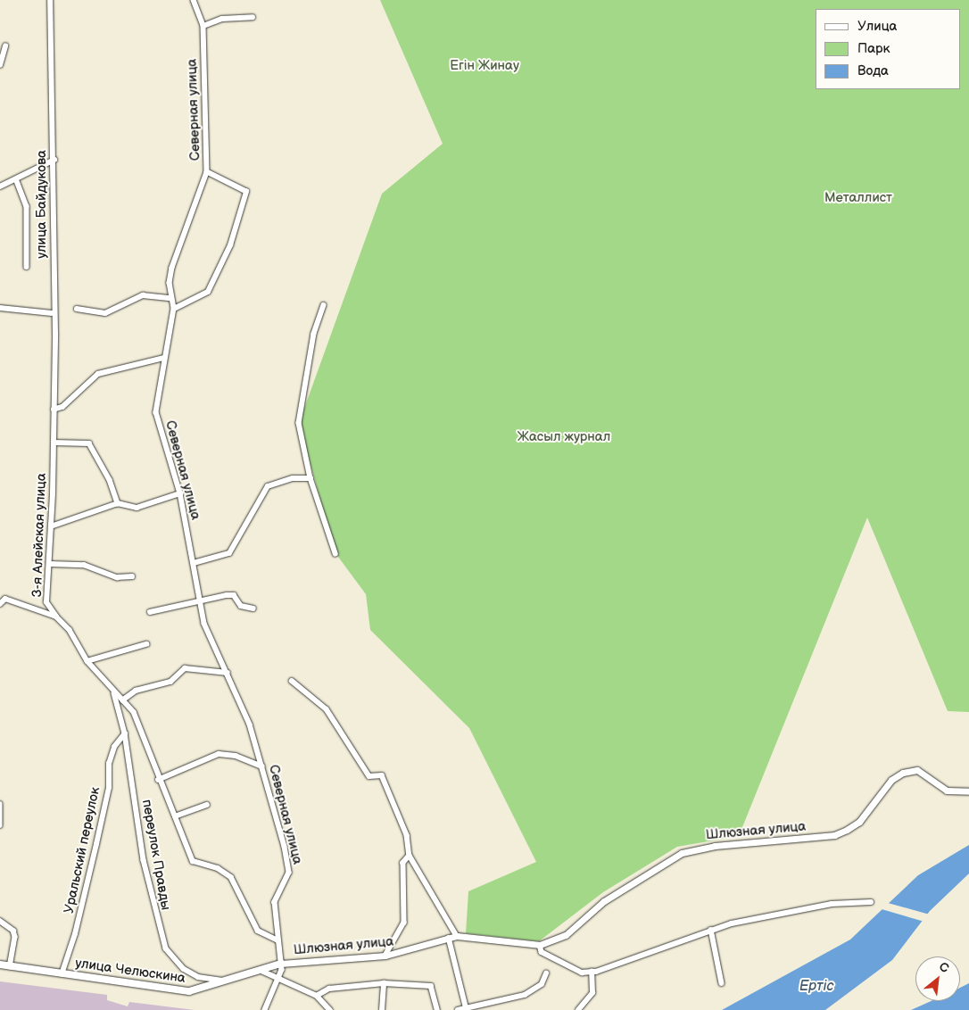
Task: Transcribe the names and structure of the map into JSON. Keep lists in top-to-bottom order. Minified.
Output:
{"streets":{"main road":["улица Челюскина"],"street":["Северная улица","улица Байдукова","3-я Алейская улица","Шлюзная улица","Уральский переулок","переулок Правды"]},"crossings":[["Северная улица","Шлюзная улица"],["Северная улица","улица Челюскина"],["улица Байдукова","3-я Алейская улица"],["Шлюзная улица","улица Челюскина"],["Уральский переулок","переулок Правды"],["Уральский переулок","улица Челюскина"],["переулок Правды","улица Челюскина"]],"water":["Ертіс"],"parks":["Егін Жинау","Металлист","Жасыл журнал"],"legend":["Улица","Парк","Вода"],"north":"top right"}
